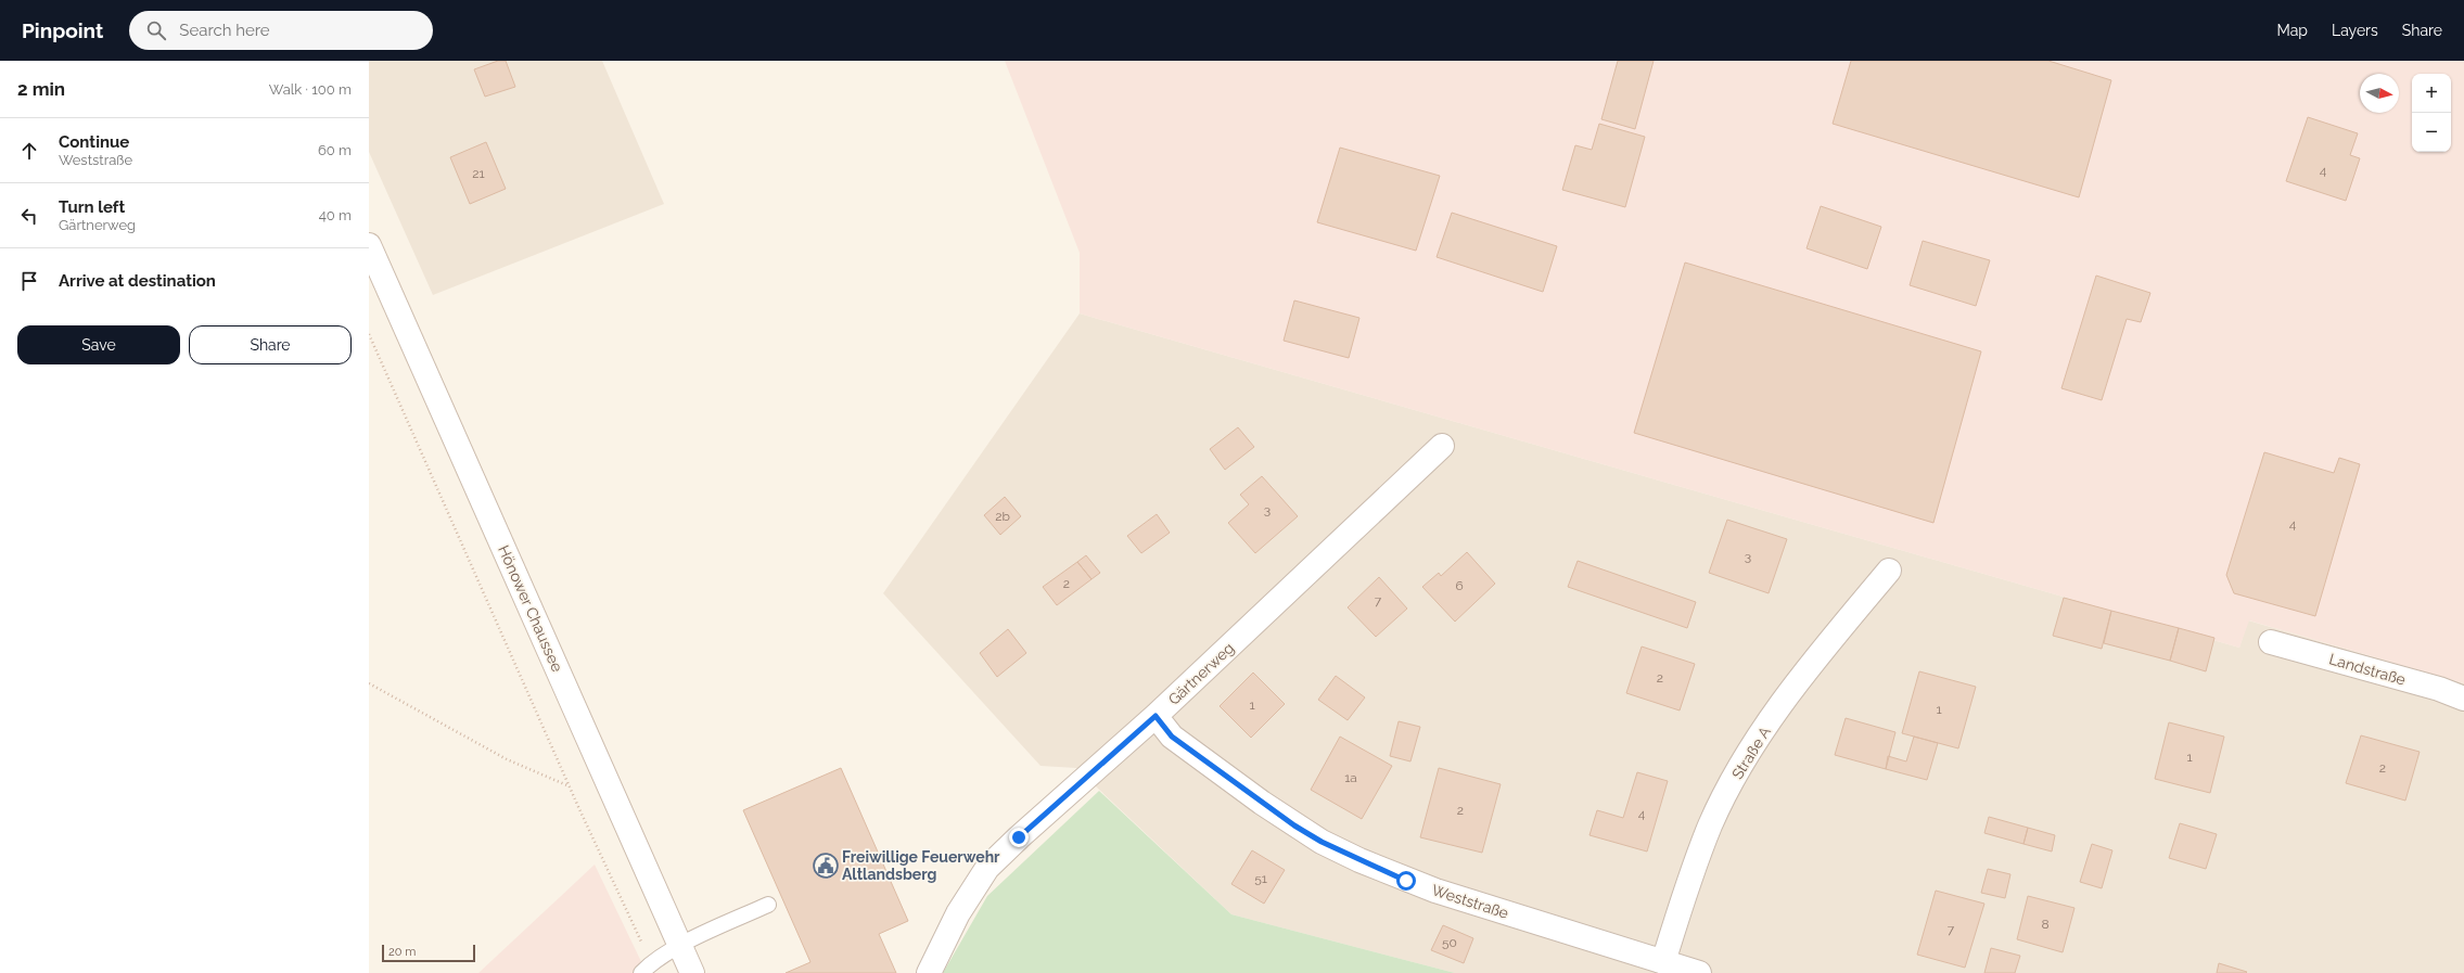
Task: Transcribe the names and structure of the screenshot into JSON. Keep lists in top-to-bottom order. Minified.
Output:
{"streets":{"street":["Hönower Chaussee","Landstraße","Gärtnerweg","Straße A","Weststraße"]},"crossings":[["Gärtnerweg","Weststraße"],["Straße A","Weststraße"]],"places":{"public building":["Freiwillige Feuerwehr Altlandsberg"]},"house_numbers":["4","21","3","2b","4","3","2","6","7","2","1","1","1","2","1a","2","4","51","8","7","50"],"scale_bar":"20 m","north":"right","page":{"header":"Pinpoint","search":"Search here","nav":["Map","Layers","Share"],"heading":["2 min","Walk · 100 m"],"map_buttons":["+","−"],"list":[["Continue","Weststraße","60 m"],["Turn left","Gärtnerweg","40 m"],"Arrive at destination"],"buttons":["Save","Share"],"scale":"20 m"}}
